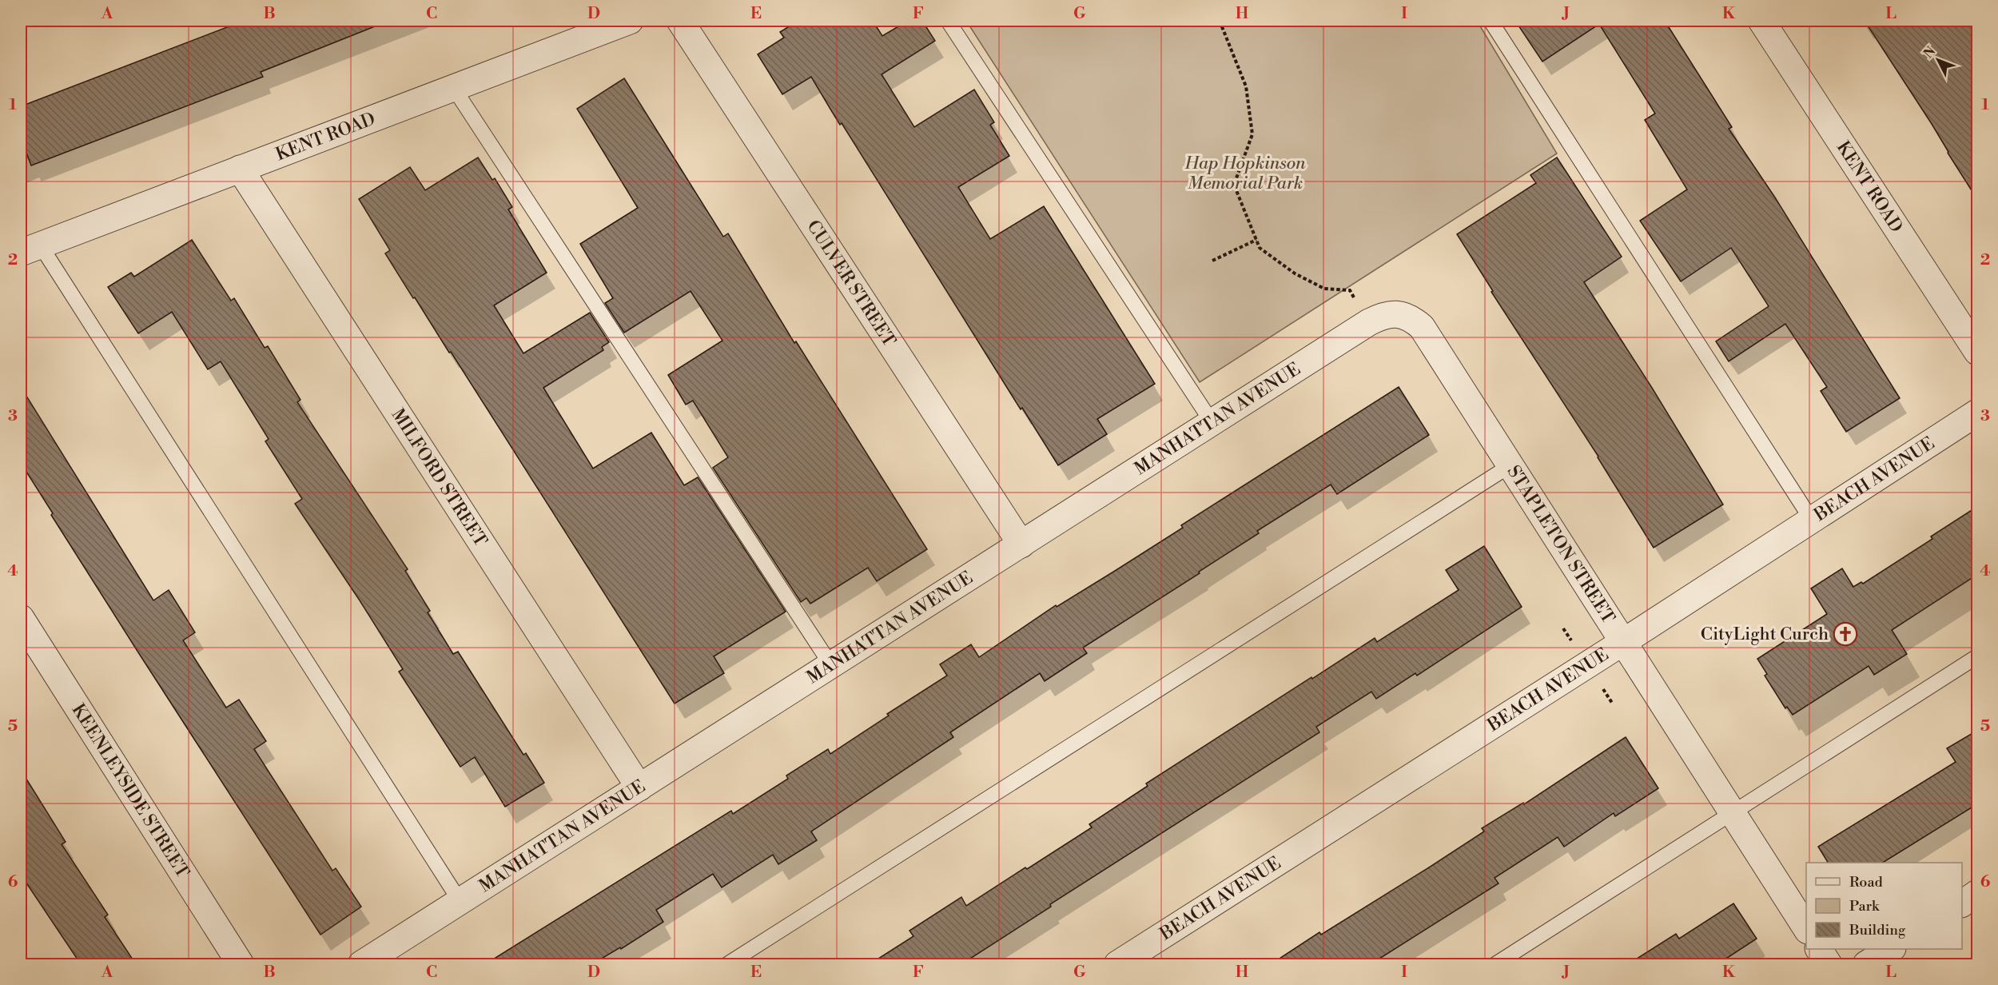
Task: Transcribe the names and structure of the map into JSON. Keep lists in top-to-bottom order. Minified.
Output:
{"streets":{"street":["KENT ROAD","CULVER STREET","MANHATTAN AVENUE","MILFORD STREET","BEACH AVENUE","STAPLETON STREET","KEENLEYSIDE STREET"]},"crossings":[["KENT ROAD","MILFORD STREET"],["CULVER STREET","MANHATTAN AVENUE"],["MANHATTAN AVENUE","MILFORD STREET"],["MANHATTAN AVENUE","STAPLETON STREET"],["BEACH AVENUE","STAPLETON STREET"]],"parks":["Hap Hopkinson Memorial Park"],"places":{"church":["CityLight Curch"]},"legend":["Road","Park","Building"],"north":"top left","grid":{"columns":["A","B","C","D","E","F","G","H","I","J","K","L"],"rows":["1","2","3","4","5","6"]}}
